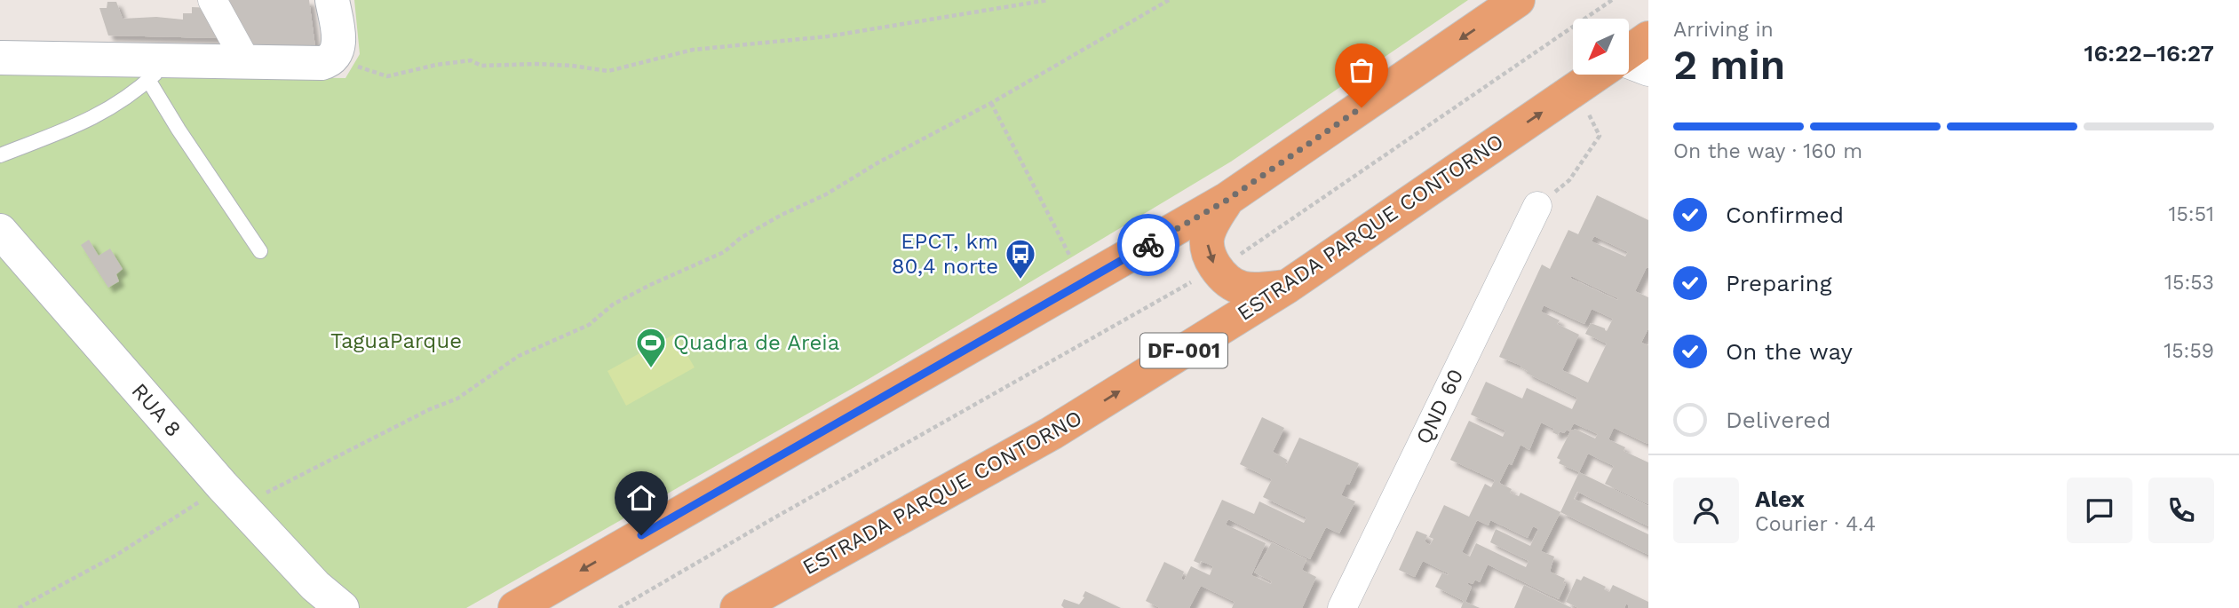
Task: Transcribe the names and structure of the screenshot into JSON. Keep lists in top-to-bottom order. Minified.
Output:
{"streets":{"highway":["ESTRADA PARQUE CONTORNO","DF-001"],"street":["QND 60","RUA 8"]},"parks":["TaguaParque"],"places":{"bus stop":["EPCT, km 80,4 norte"],"sports":["Quadra de Areia"]},"north":"bottom left","page":{"heading":["2 min","Arriving in","16:22–16:27"],"panel":["Alex","Courier · 4.4"],"bar":"On the way · 160 m","list":[["Confirmed","15:51"],["Preparing","15:53"],["On the way","15:59"],"Delivered"]}}
